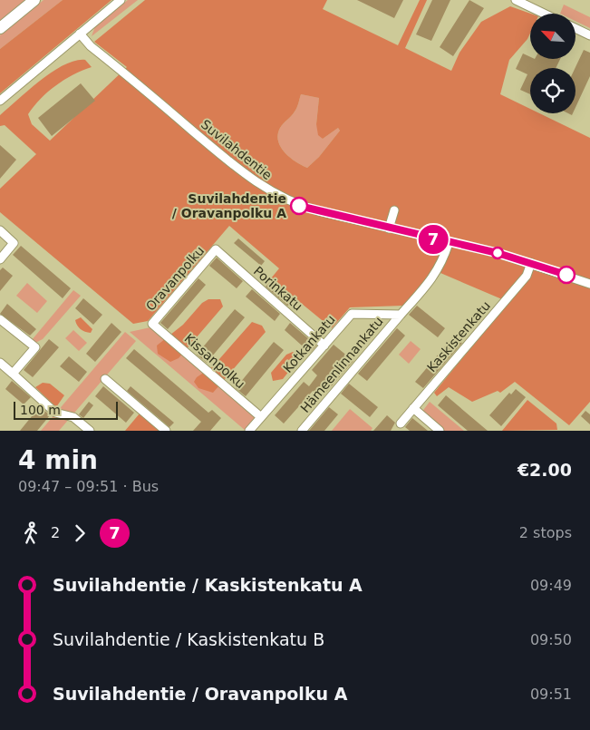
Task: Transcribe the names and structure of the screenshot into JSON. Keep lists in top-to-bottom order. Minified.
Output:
{"streets":{"street":["Suvilahdentie","Oravanpolku","Porinkatu","Kaskistenkatu","Kotkankatu","Kissanpolku","Hämeenlinnankatu"]},"crossings":[["Suvilahdentie","Kaskistenkatu"],["Oravanpolku","Porinkatu"],["Oravanpolku","Kissanpolku"],["Porinkatu","Kotkankatu"],["Kotkankatu","Kissanpolku"],["Kotkankatu","Hämeenlinnankatu"]],"places":["Suvilahdentie / Oravanpolku A"],"lines":["bus line 7"],"scale_bar":"100 m","north":"top left","page":{"on_map":"7","scale":"100 m","heading":["4 min","09:47 – 09:51 · Bus","€2.00"],"legs":["2","7","2 stops"],"list":[{"name":"Suvilahdentie / Kaskistenkatu A","value":"09:49"},{"name":"Suvilahdentie / Kaskistenkatu B","value":"09:50"},{"name":"Suvilahdentie / Oravanpolku A","value":"09:51"}]}}
